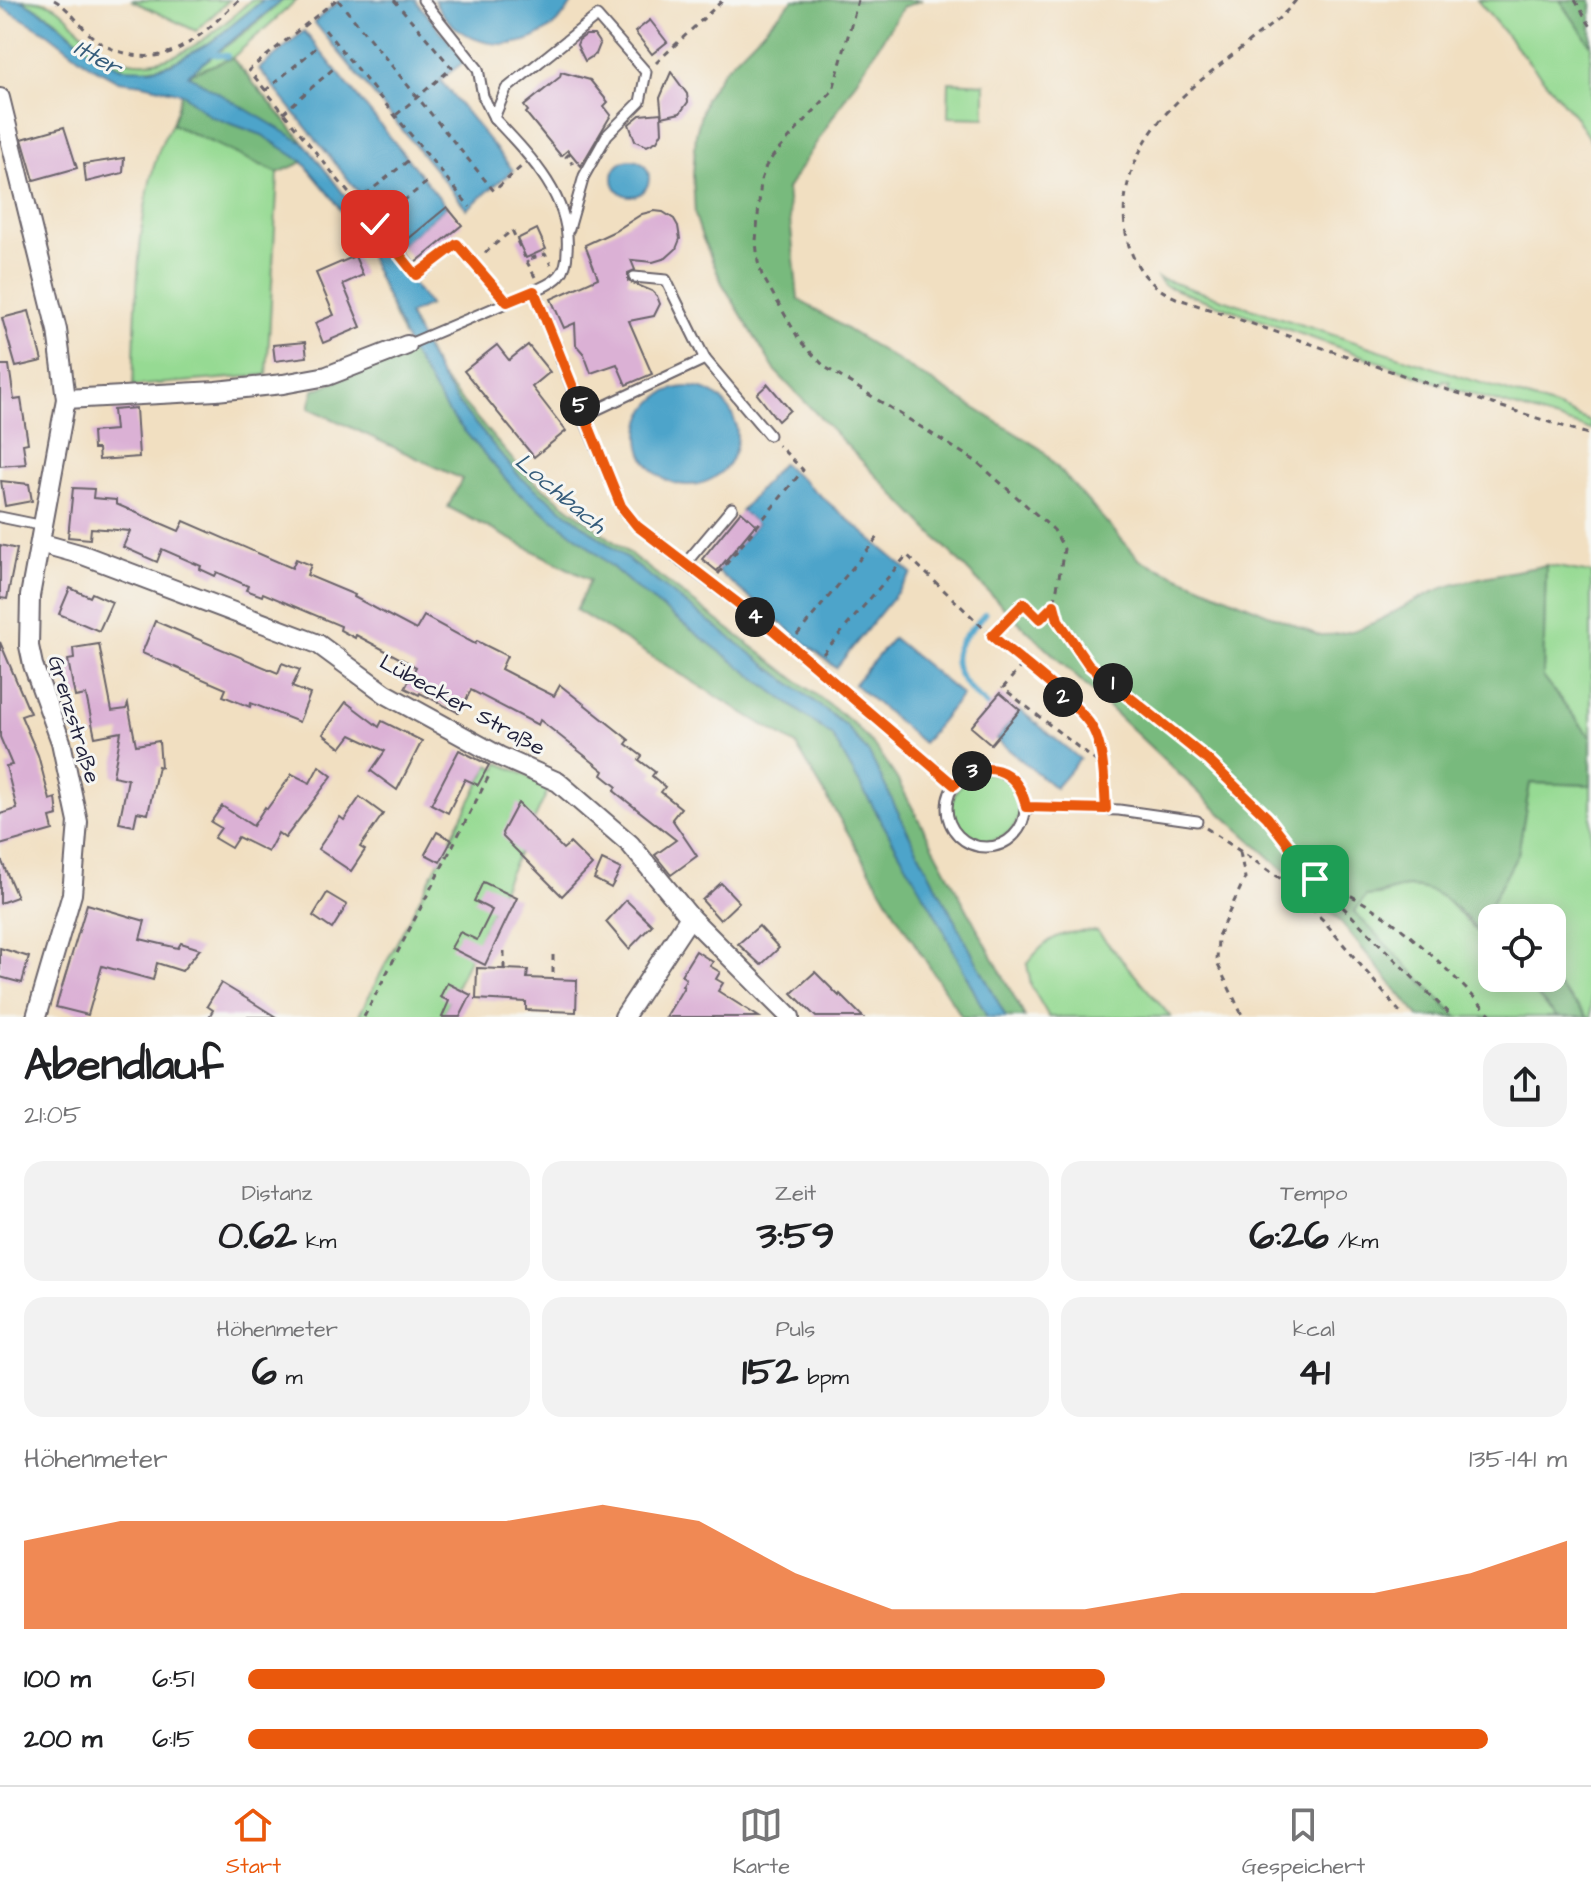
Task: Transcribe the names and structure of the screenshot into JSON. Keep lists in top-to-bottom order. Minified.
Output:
{"streets":{"street":["Lübecker Straße","Grenzstraße"]},"crossings":[["Lübecker Straße","Grenzstraße"]],"water":["Itter","Lochbach"],"page":{"pins":["5","4","1","2","3"],"heading":["Abendlauf","21:05"],"stats":[["Distanz","0.62 km"],["Zeit","3:59"],["Tempo","6:26 /km"],["Höhenmeter","6 m"],["Puls","152 bpm"],["kcal","41"]],"chart":["Höhenmeter","135–141 m"],"list":[{"name":"100 m","note":"6:51"},{"name":"200 m","note":"6:15"}],"tabs":["Start","Karte","Gespeichert"]}}
